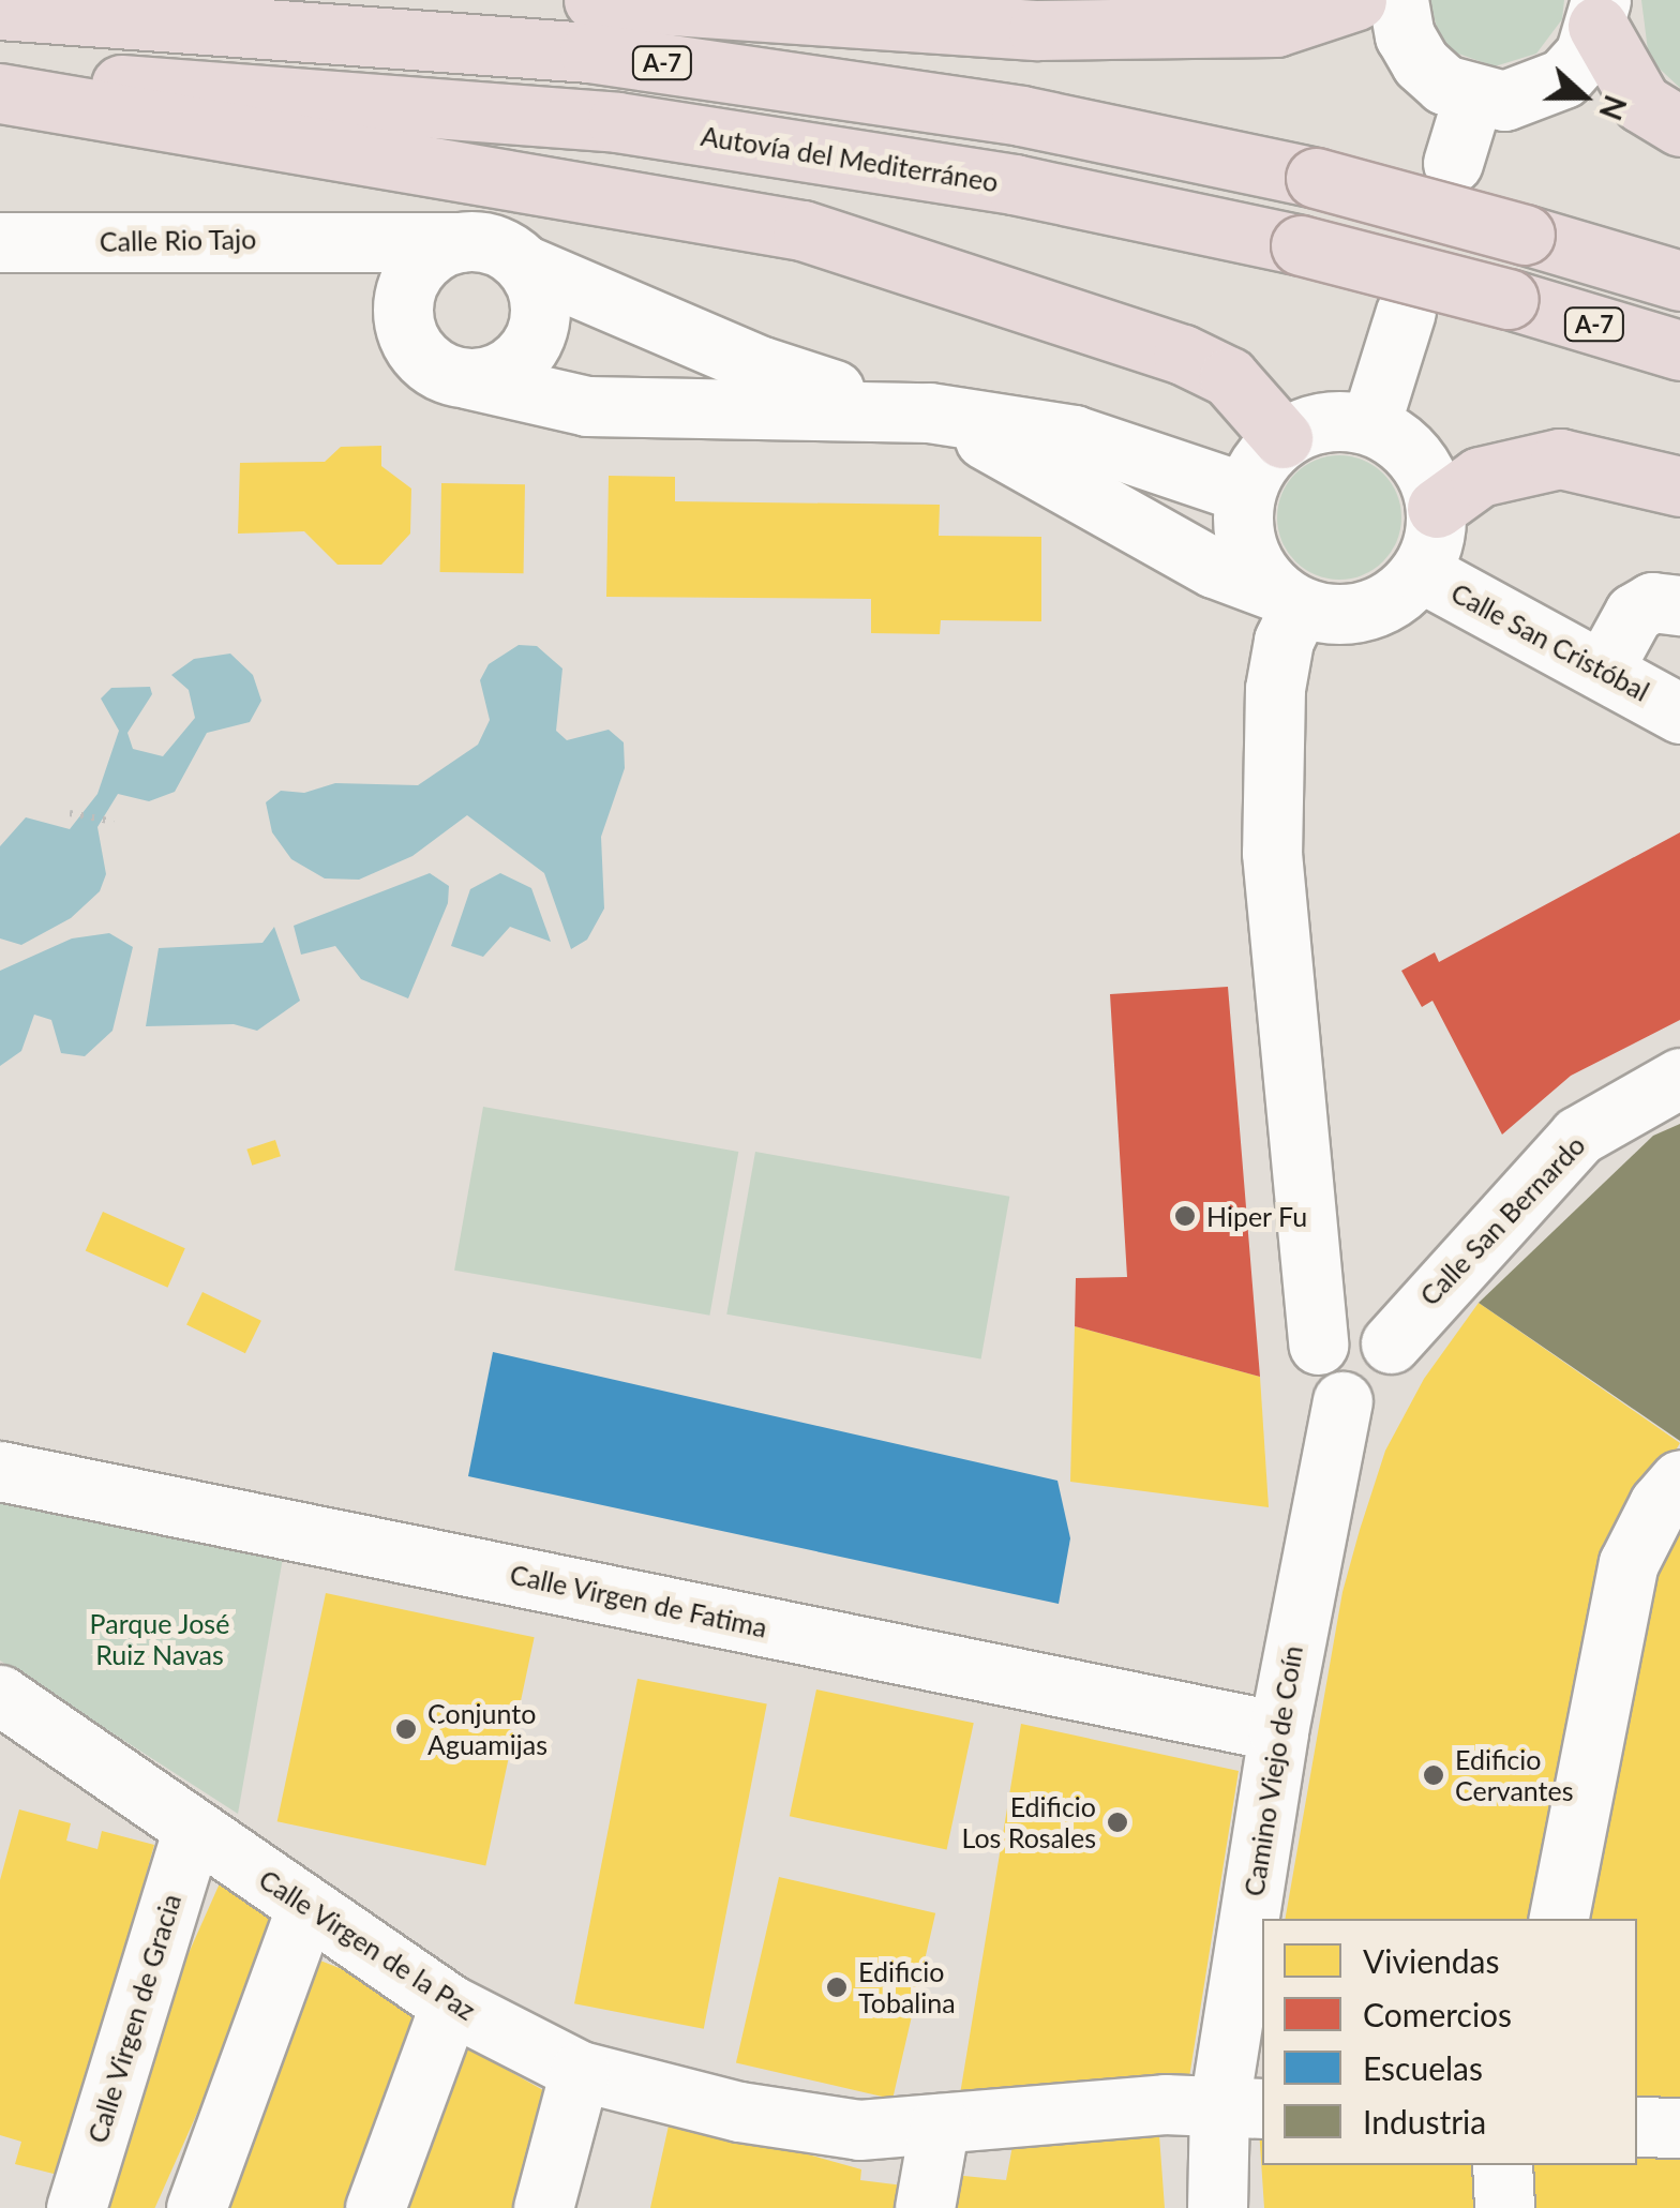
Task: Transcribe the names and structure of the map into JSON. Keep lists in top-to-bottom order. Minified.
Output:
{"streets":{"highway":["A-7","Autovía del Mediterráneo"],"street":["Calle Rio Tajo","Calle San Cristóbal","Calle San Bernardo","Calle Virgen de Fatima","Camino Viejo de Coín","Calle Virgen de la Paz","Calle Virgen de Gracia"]},"crossings":[["Calle San Bernardo","Camino Viejo de Coín"],["Calle Virgen de Fatima","Camino Viejo de Coín"],["Camino Viejo de Coín","Calle Virgen de la Paz"],["Calle Virgen de la Paz","Calle Virgen de Gracia"]],"parks":["Parque José Ruiz Navas"],"places":["Hiper Fu","Conjunto Aguamijas","Edificio Cervantes","Edificio Los Rosales","Edificio Tobalina"],"legend":["Viviendas","Comercios","Escuelas","Industria"],"north":"right"}
